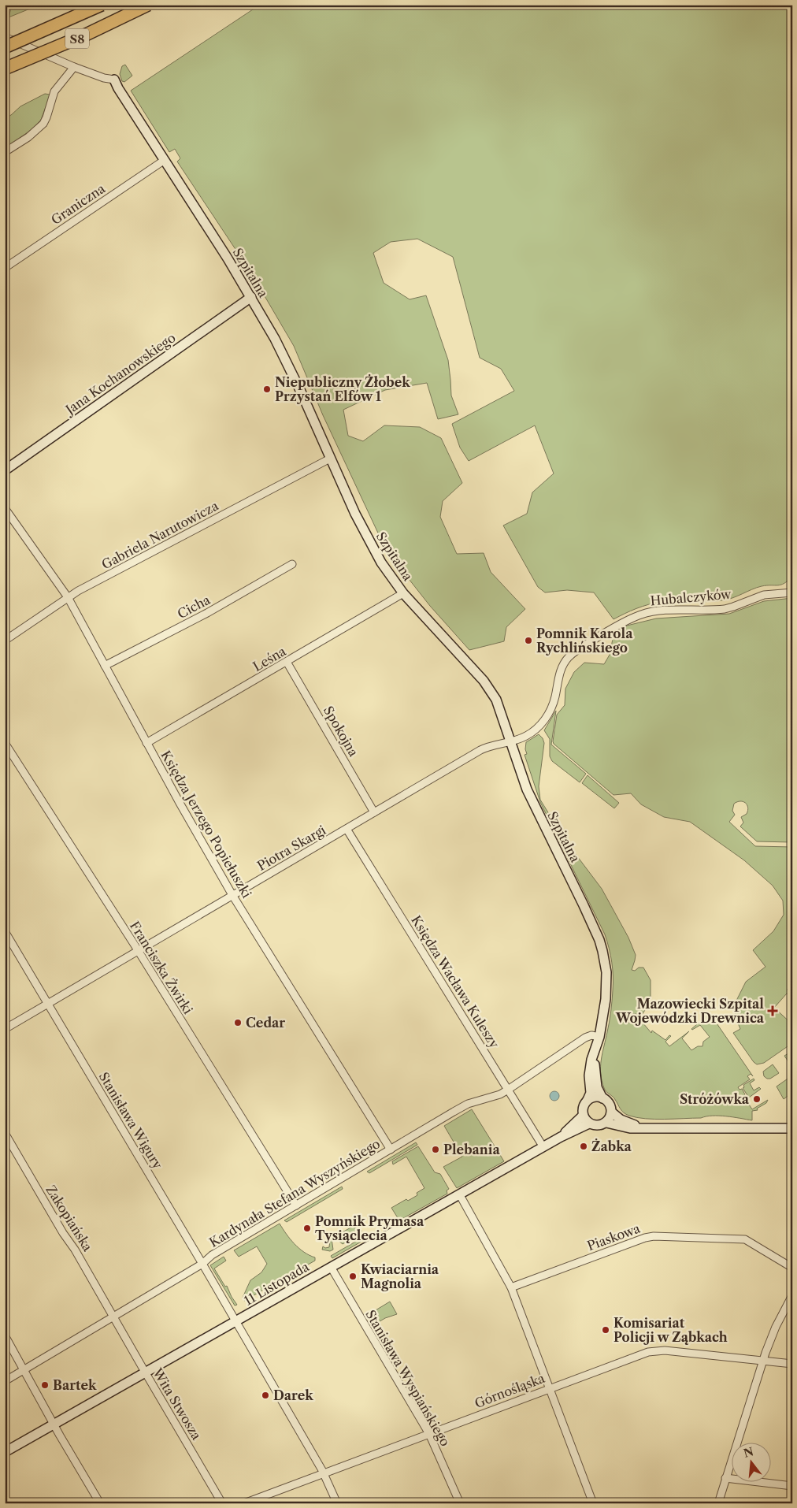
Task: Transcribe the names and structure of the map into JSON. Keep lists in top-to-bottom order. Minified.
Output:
{"streets":{"highway":["S8"],"street":["Graniczna","Szpitalna","Jana Kochanowskiego","Gabriela Narutowicza","Hubalczyków","Cicha","Leśna","Spokojna","Księdza Jerzego Popiełuszki","Piotra Skargi","Franciszka Żwirki","Księdza Wacława Kuleszy","Stanisława Wigury","Kardynała Stefana Wyszyńskiego","Zakopiańska","Piaskowa","11 Listopada","Stanisława Wyspiańskiego","Górnośląska","Wita Stwosza"]},"crossings":[["Graniczna","Szpitalna"],["Szpitalna","Jana Kochanowskiego"],["Szpitalna","Gabriela Narutowicza"],["Szpitalna","Hubalczyków"],["Szpitalna","Leśna"],["Szpitalna","Piotra Skargi"],["Szpitalna","Kardynała Stefana Wyszyńskiego"],["Gabriela Narutowicza","Księdza Jerzego Popiełuszki"],["Hubalczyków","Piotra Skargi"],["Cicha","Księdza Jerzego Popiełuszki"],["Leśna","Spokojna"],["Leśna","Księdza Jerzego Popiełuszki"],["Spokojna","Piotra Skargi"],["Księdza Jerzego Popiełuszki","Piotra Skargi"],["Księdza Jerzego Popiełuszki","Kardynała Stefana Wyszyńskiego"],["Piotra Skargi","Franciszka Żwirki"],["Piotra Skargi","Księdza Wacława Kuleszy"],["Piotra Skargi","Stanisława Wigury"],["Franciszka Żwirki","Kardynała Stefana Wyszyńskiego"],["Księdza Wacława Kuleszy","Kardynała Stefana Wyszyńskiego"],["Księdza Wacława Kuleszy","11 Listopada"],["Stanisława Wigury","Kardynała Stefana Wyszyńskiego"],["Stanisława Wigury","11 Listopada"],["Stanisława Wigury","Górnośląska"],["Kardynała Stefana Wyszyńskiego","Zakopiańska"],["Kardynała Stefana Wyszyńskiego","Wita Stwosza"],["Zakopiańska","Wita Stwosza"],["11 Listopada","Stanisława Wyspiańskiego"],["11 Listopada","Wita Stwosza"],["Stanisława Wyspiańskiego","Górnośląska"]],"places":{"other":["Niepubliczny Żłobek Przystań Elfów 1","Pomnik Karola Rychlińskiego","Cedar","Stróżówka","Żabka","Plebania","Pomnik Prymasa Tysiąclecia","Kwiaciarnia Magnolia","Komisariat Policji w Ząbkach","Bartek","Darek"],"health":["Mazowiecki Szpital Wojewódzki Drewnica"]},"north":"top"}
